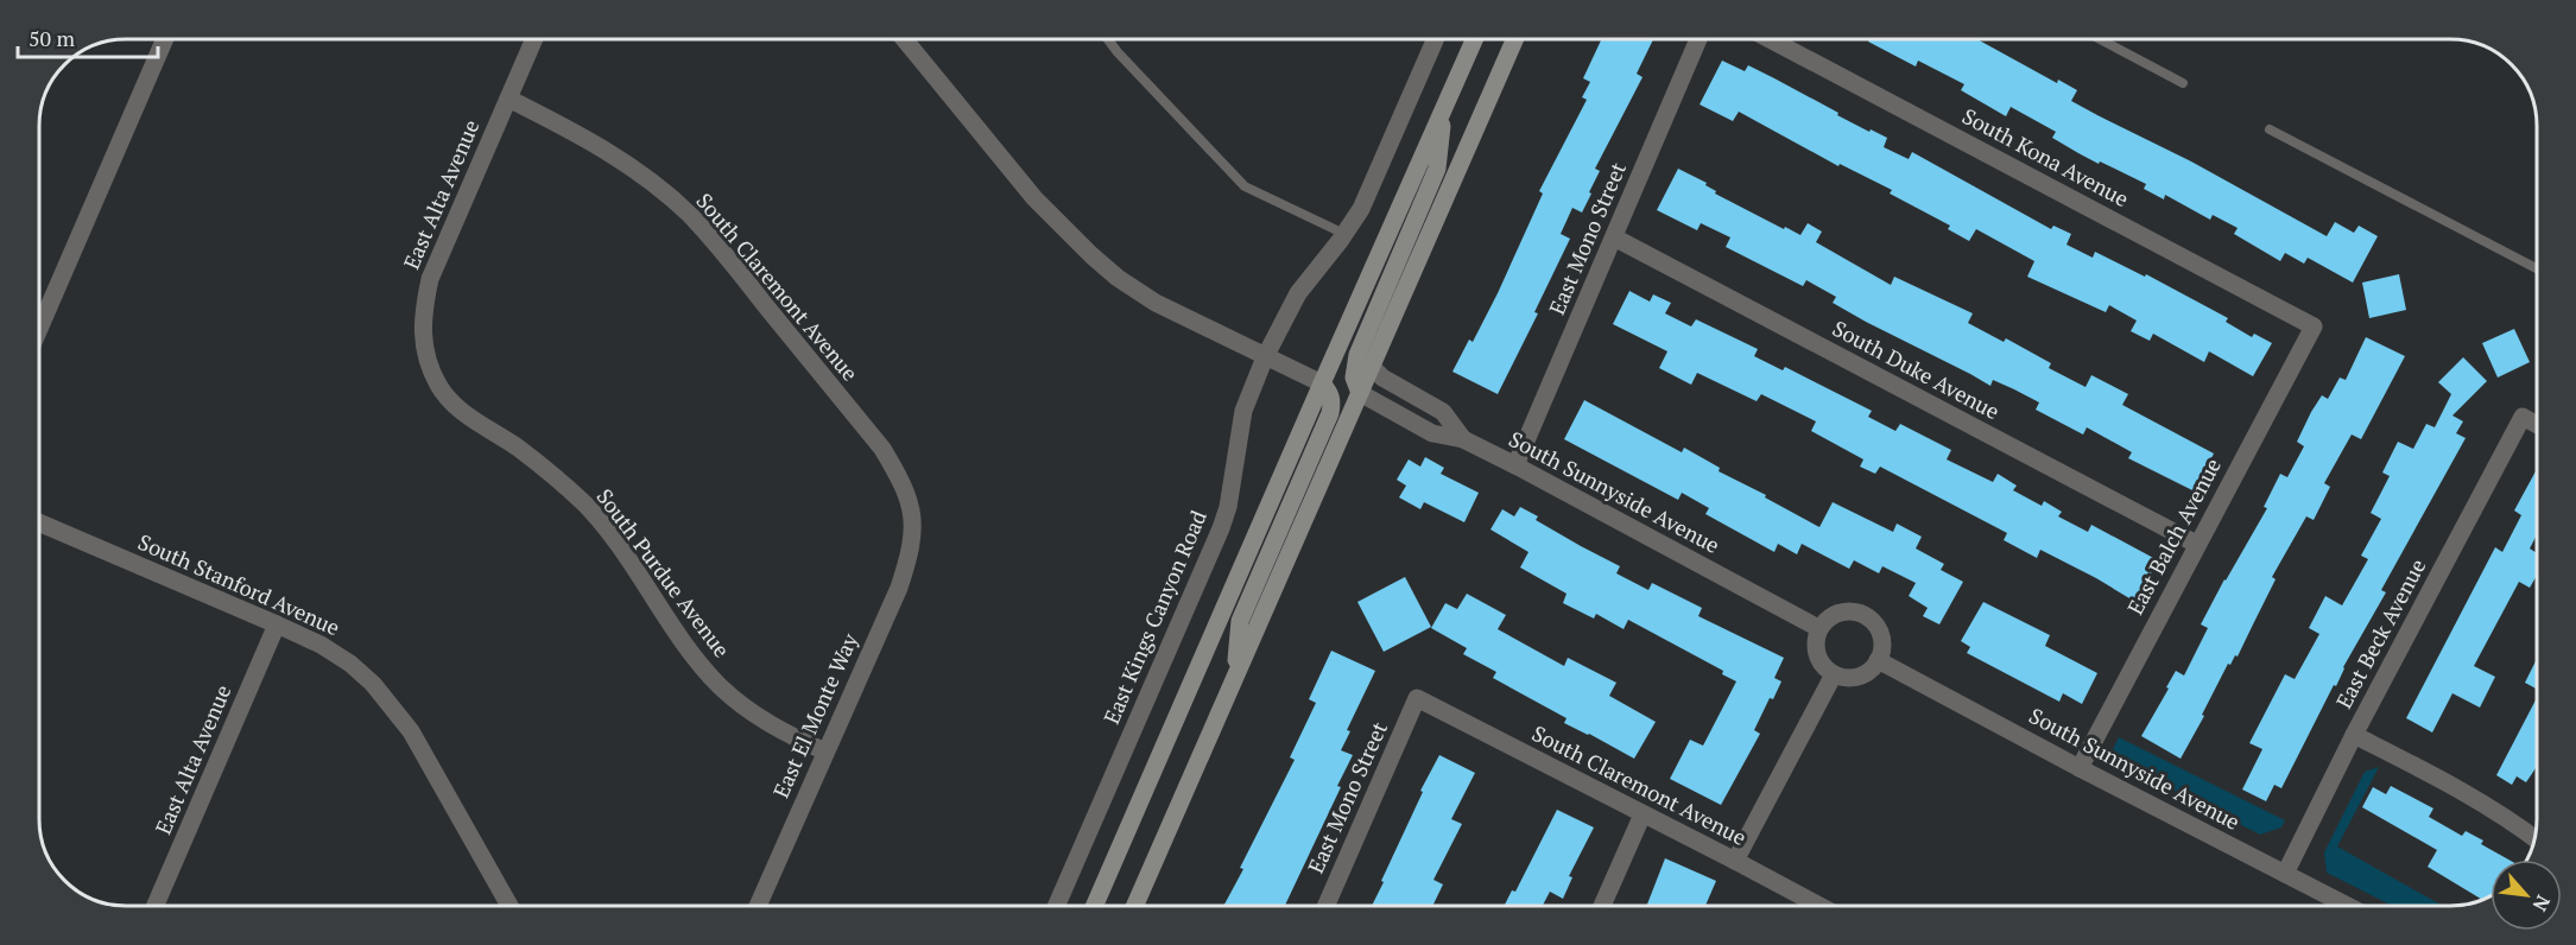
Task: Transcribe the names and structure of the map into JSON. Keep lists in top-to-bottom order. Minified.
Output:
{"streets":{"street":["South Kona Avenue","East Alta Avenue","East Mono Street","South Claremont Avenue","South Duke Avenue","South Sunnyside Avenue","East Balch Avenue","South Purdue Avenue","South Stanford Avenue","East Kings Canyon Road","East Beck Avenue","East El Monte Way"]},"crossings":[["South Kona Avenue","East Balch Avenue"],["East Alta Avenue","South Claremont Avenue"],["East Alta Avenue","South Purdue Avenue"],["East Alta Avenue","South Stanford Avenue"],["East Mono Street","South Claremont Avenue"],["East Mono Street","South Duke Avenue"],["East Mono Street","South Sunnyside Avenue"],["South Claremont Avenue","East El Monte Way"],["South Duke Avenue","East Balch Avenue"],["South Sunnyside Avenue","East Balch Avenue"],["South Sunnyside Avenue","East Beck Avenue"],["South Purdue Avenue","East El Monte Way"]],"scale_bar":"50 m","north":"bottom right"}
